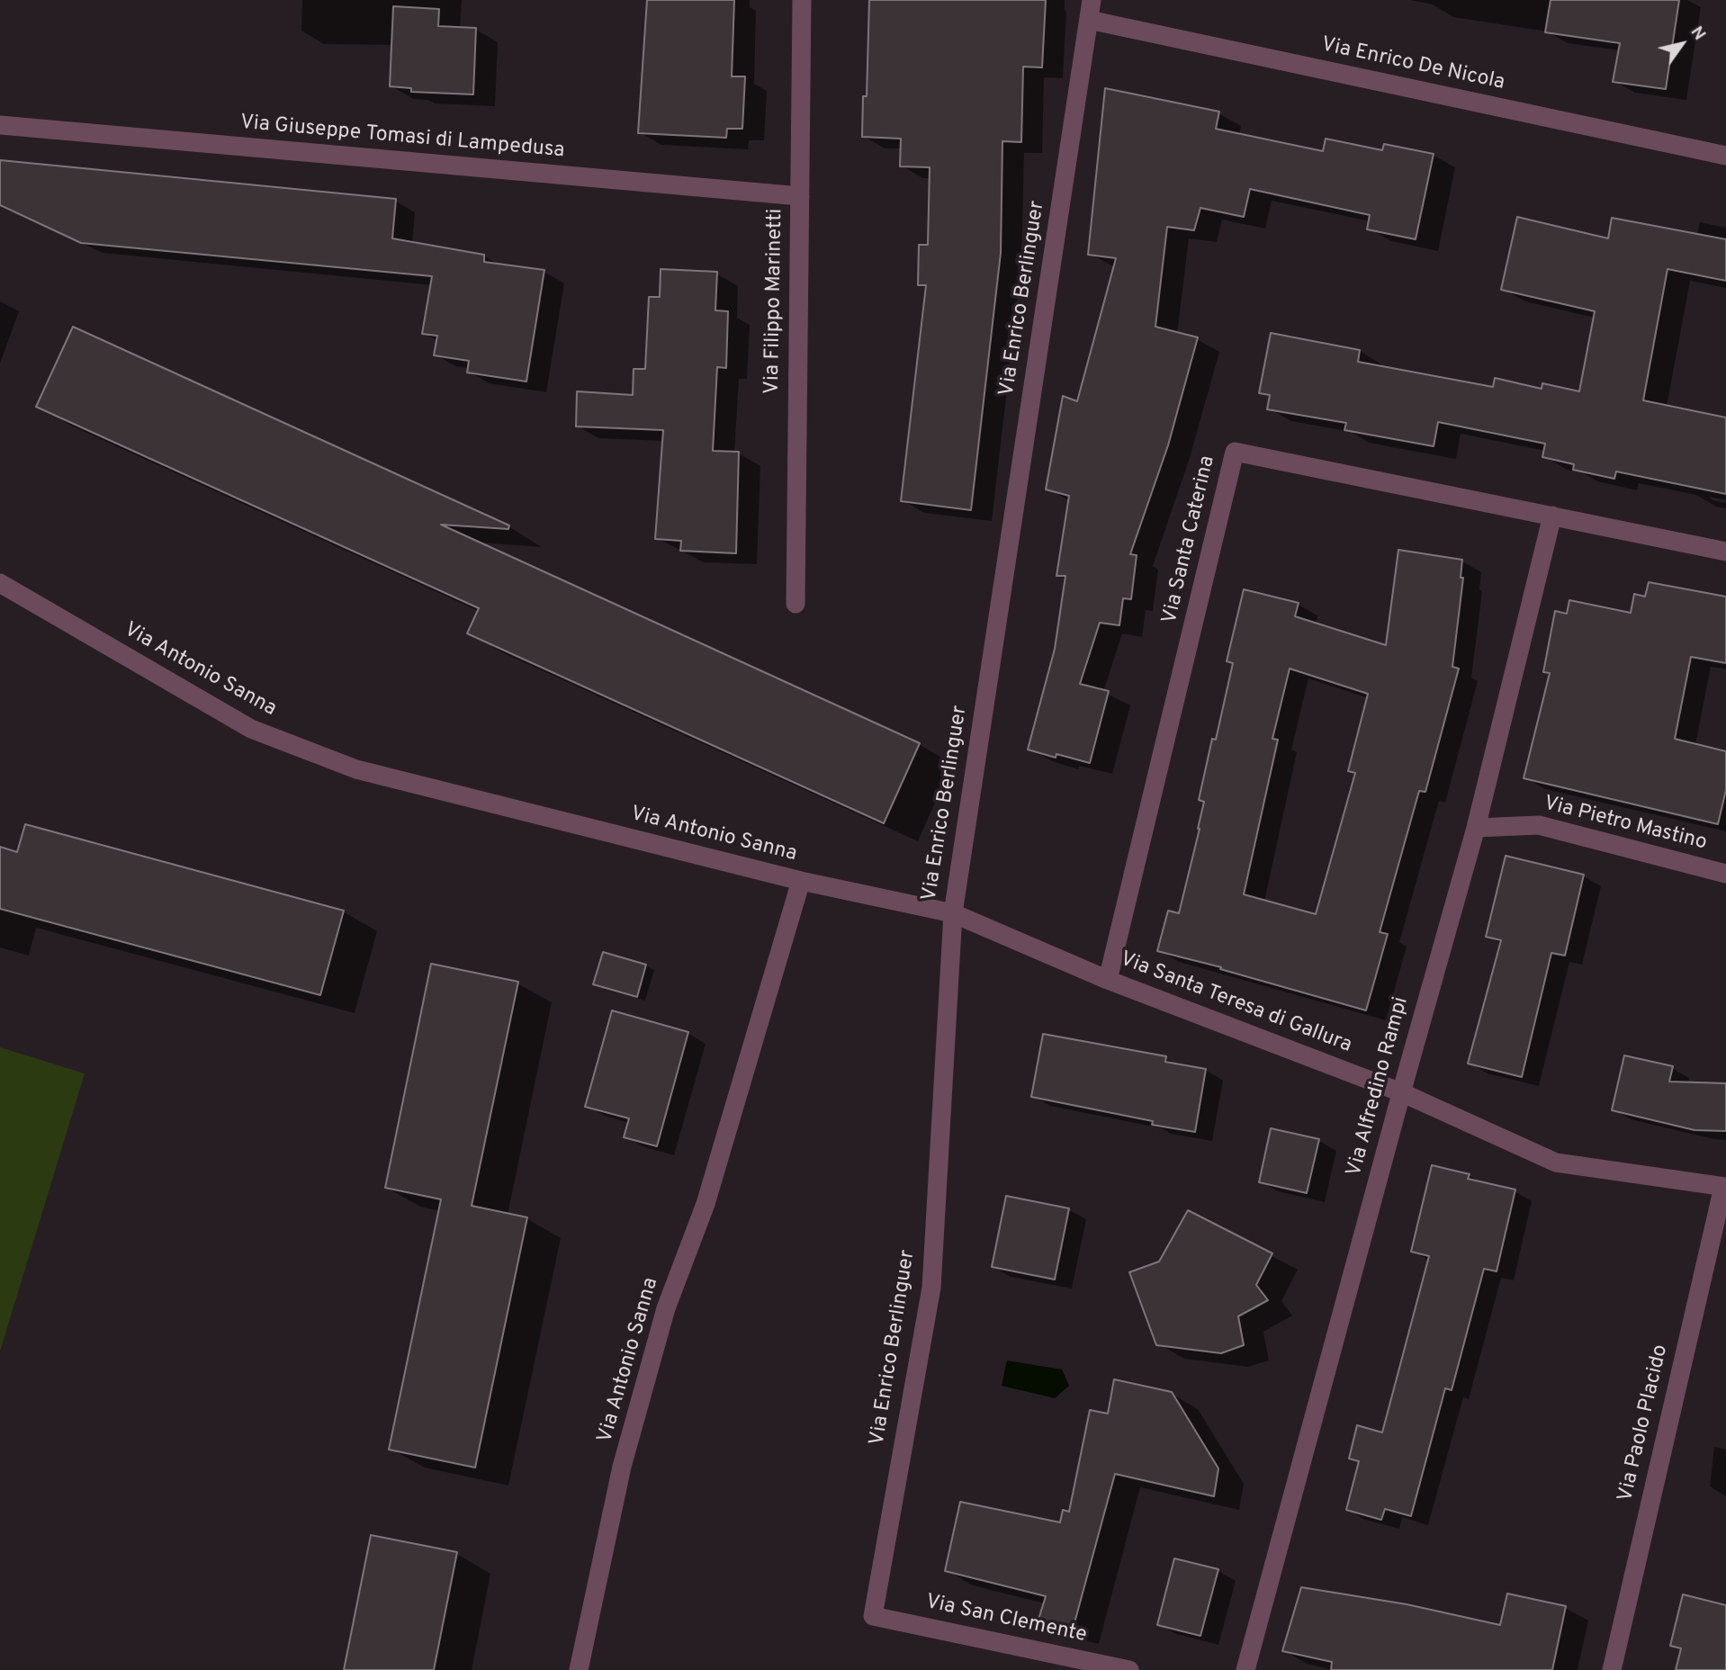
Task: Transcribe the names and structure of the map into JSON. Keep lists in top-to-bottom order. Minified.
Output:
{"streets":{"street":["Via Enrico De Nicola","Via Giuseppe Tomasi di Lampedusa","Via Enrico Berlinguer","Via Filippo Marinetti","Via Santa Caterina","Via Antonio Sanna","Via Pietro Mastino","Via Santa Teresa di Gallura","Via Alfredino Rampi","Via Paolo Placido","Via San Clemente"]},"crossings":[["Via Enrico De Nicola","Via Enrico Berlinguer"],["Via Giuseppe Tomasi di Lampedusa","Via Filippo Marinetti"],["Via Enrico Berlinguer","Via Santa Teresa di Gallura"],["Via Enrico Berlinguer","Via San Clemente"],["Via Santa Caterina","Via Santa Teresa di Gallura"],["Via Santa Caterina","Via Alfredino Rampi"],["Via Antonio Sanna","Via Santa Teresa di Gallura"],["Via Pietro Mastino","Via Alfredino Rampi"],["Via Santa Teresa di Gallura","Via Alfredino Rampi"],["Via Santa Teresa di Gallura","Via Paolo Placido"]],"north":"top right"}
